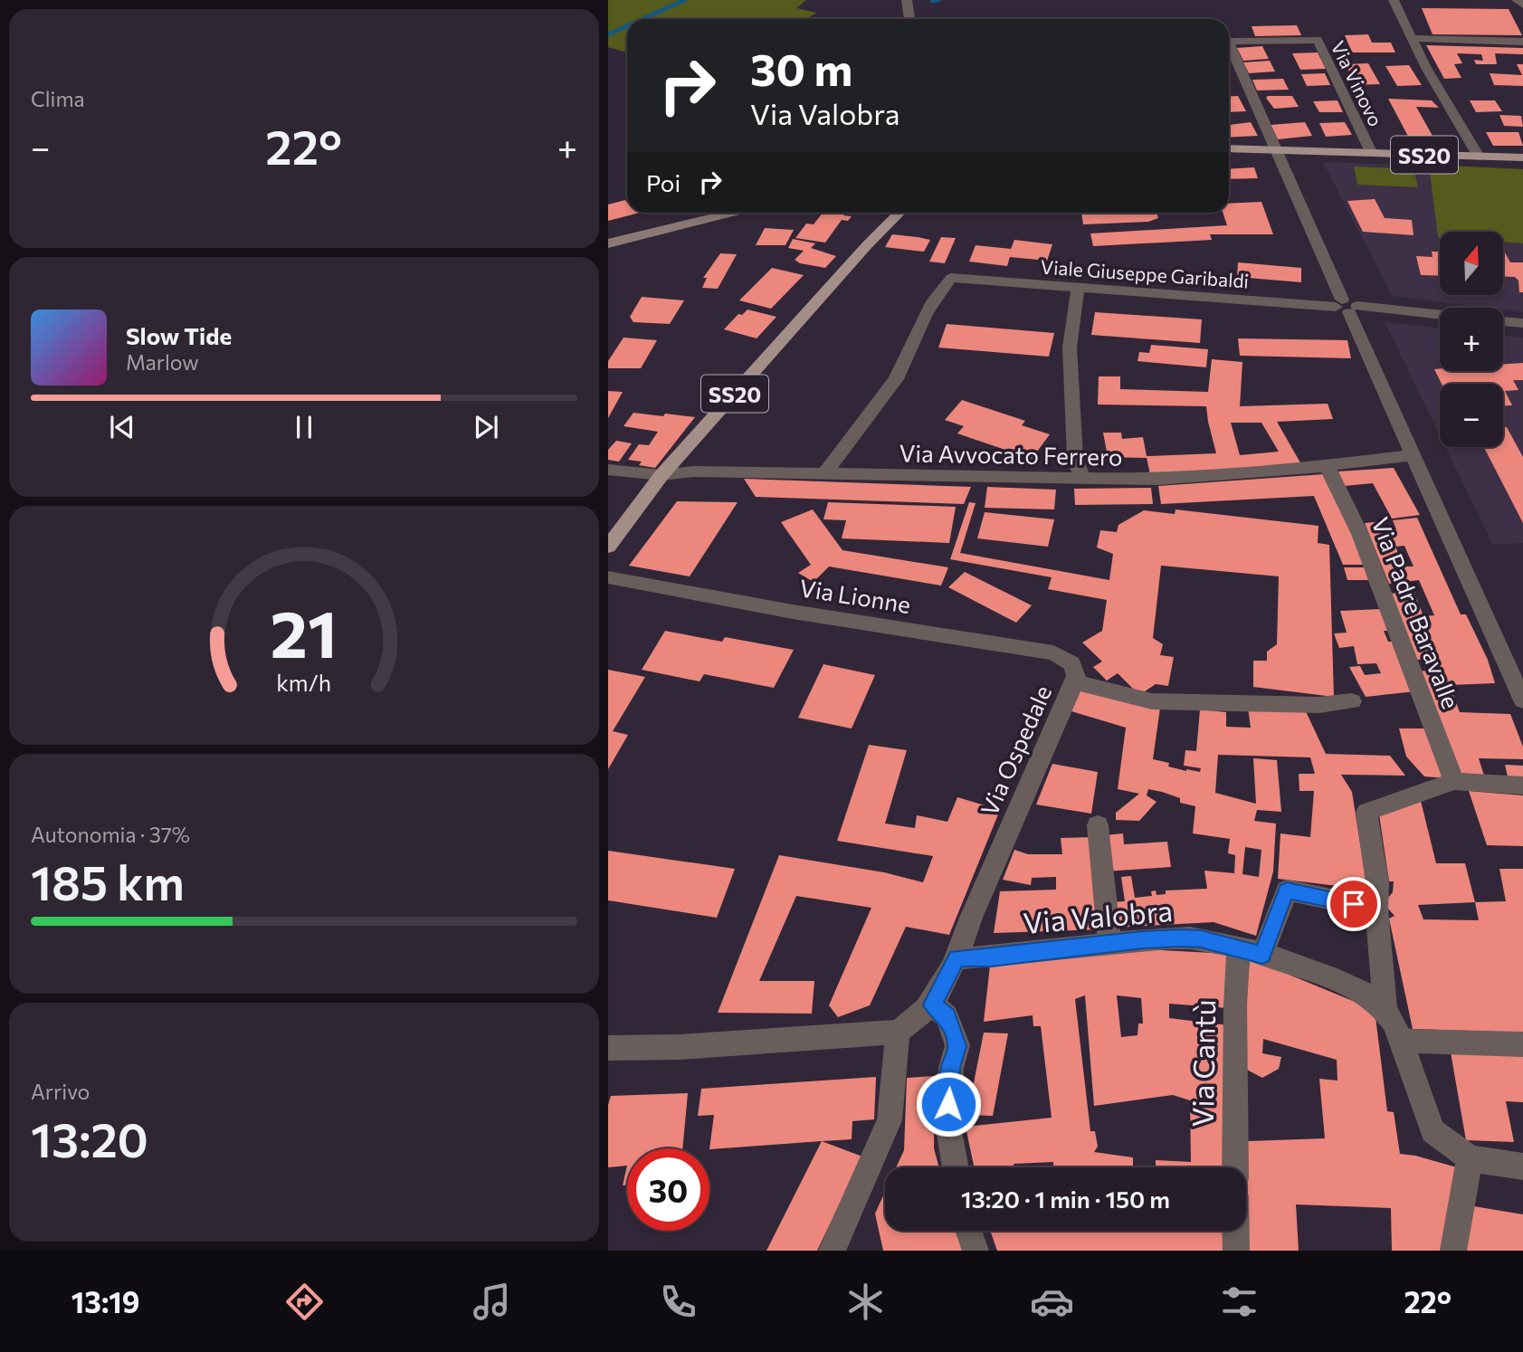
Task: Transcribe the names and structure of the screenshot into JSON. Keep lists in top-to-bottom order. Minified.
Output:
{"streets":{"main road":["SS20"],"street":["Via Vinovo","Viale Giuseppe Garibaldi","Via Avvocato Ferrero","Via Lionne","Via Padre Baravalle","Via Ospedale","Via Valobra","Via Cantù"]},"crossings":[["Via Vinovo","SS20"],["SS20","Via Avvocato Ferrero"],["Viale Giuseppe Garibaldi","Via Avvocato Ferrero"],["Via Avvocato Ferrero","Via Padre Baravalle"],["Via Lionne","Via Ospedale"],["Via Ospedale","Via Valobra"],["Via Valobra","Via Cantù"]],"north":"top","page":{"tile":["Clima",["Autonomia · 37%","185 km"],["Arrivo","13:20"]],"turn":["30 m","Via Valobra"],"heat":["−","22°","+"],"then":"Poi","map_buttons":["+","−"],"song":["Slow Tide","Marlow"],"limit":"30","trip":"13:20 · 1 min · 150 m","tabs":["13:19","22°"],"gauge":["21","km/h"]}}
